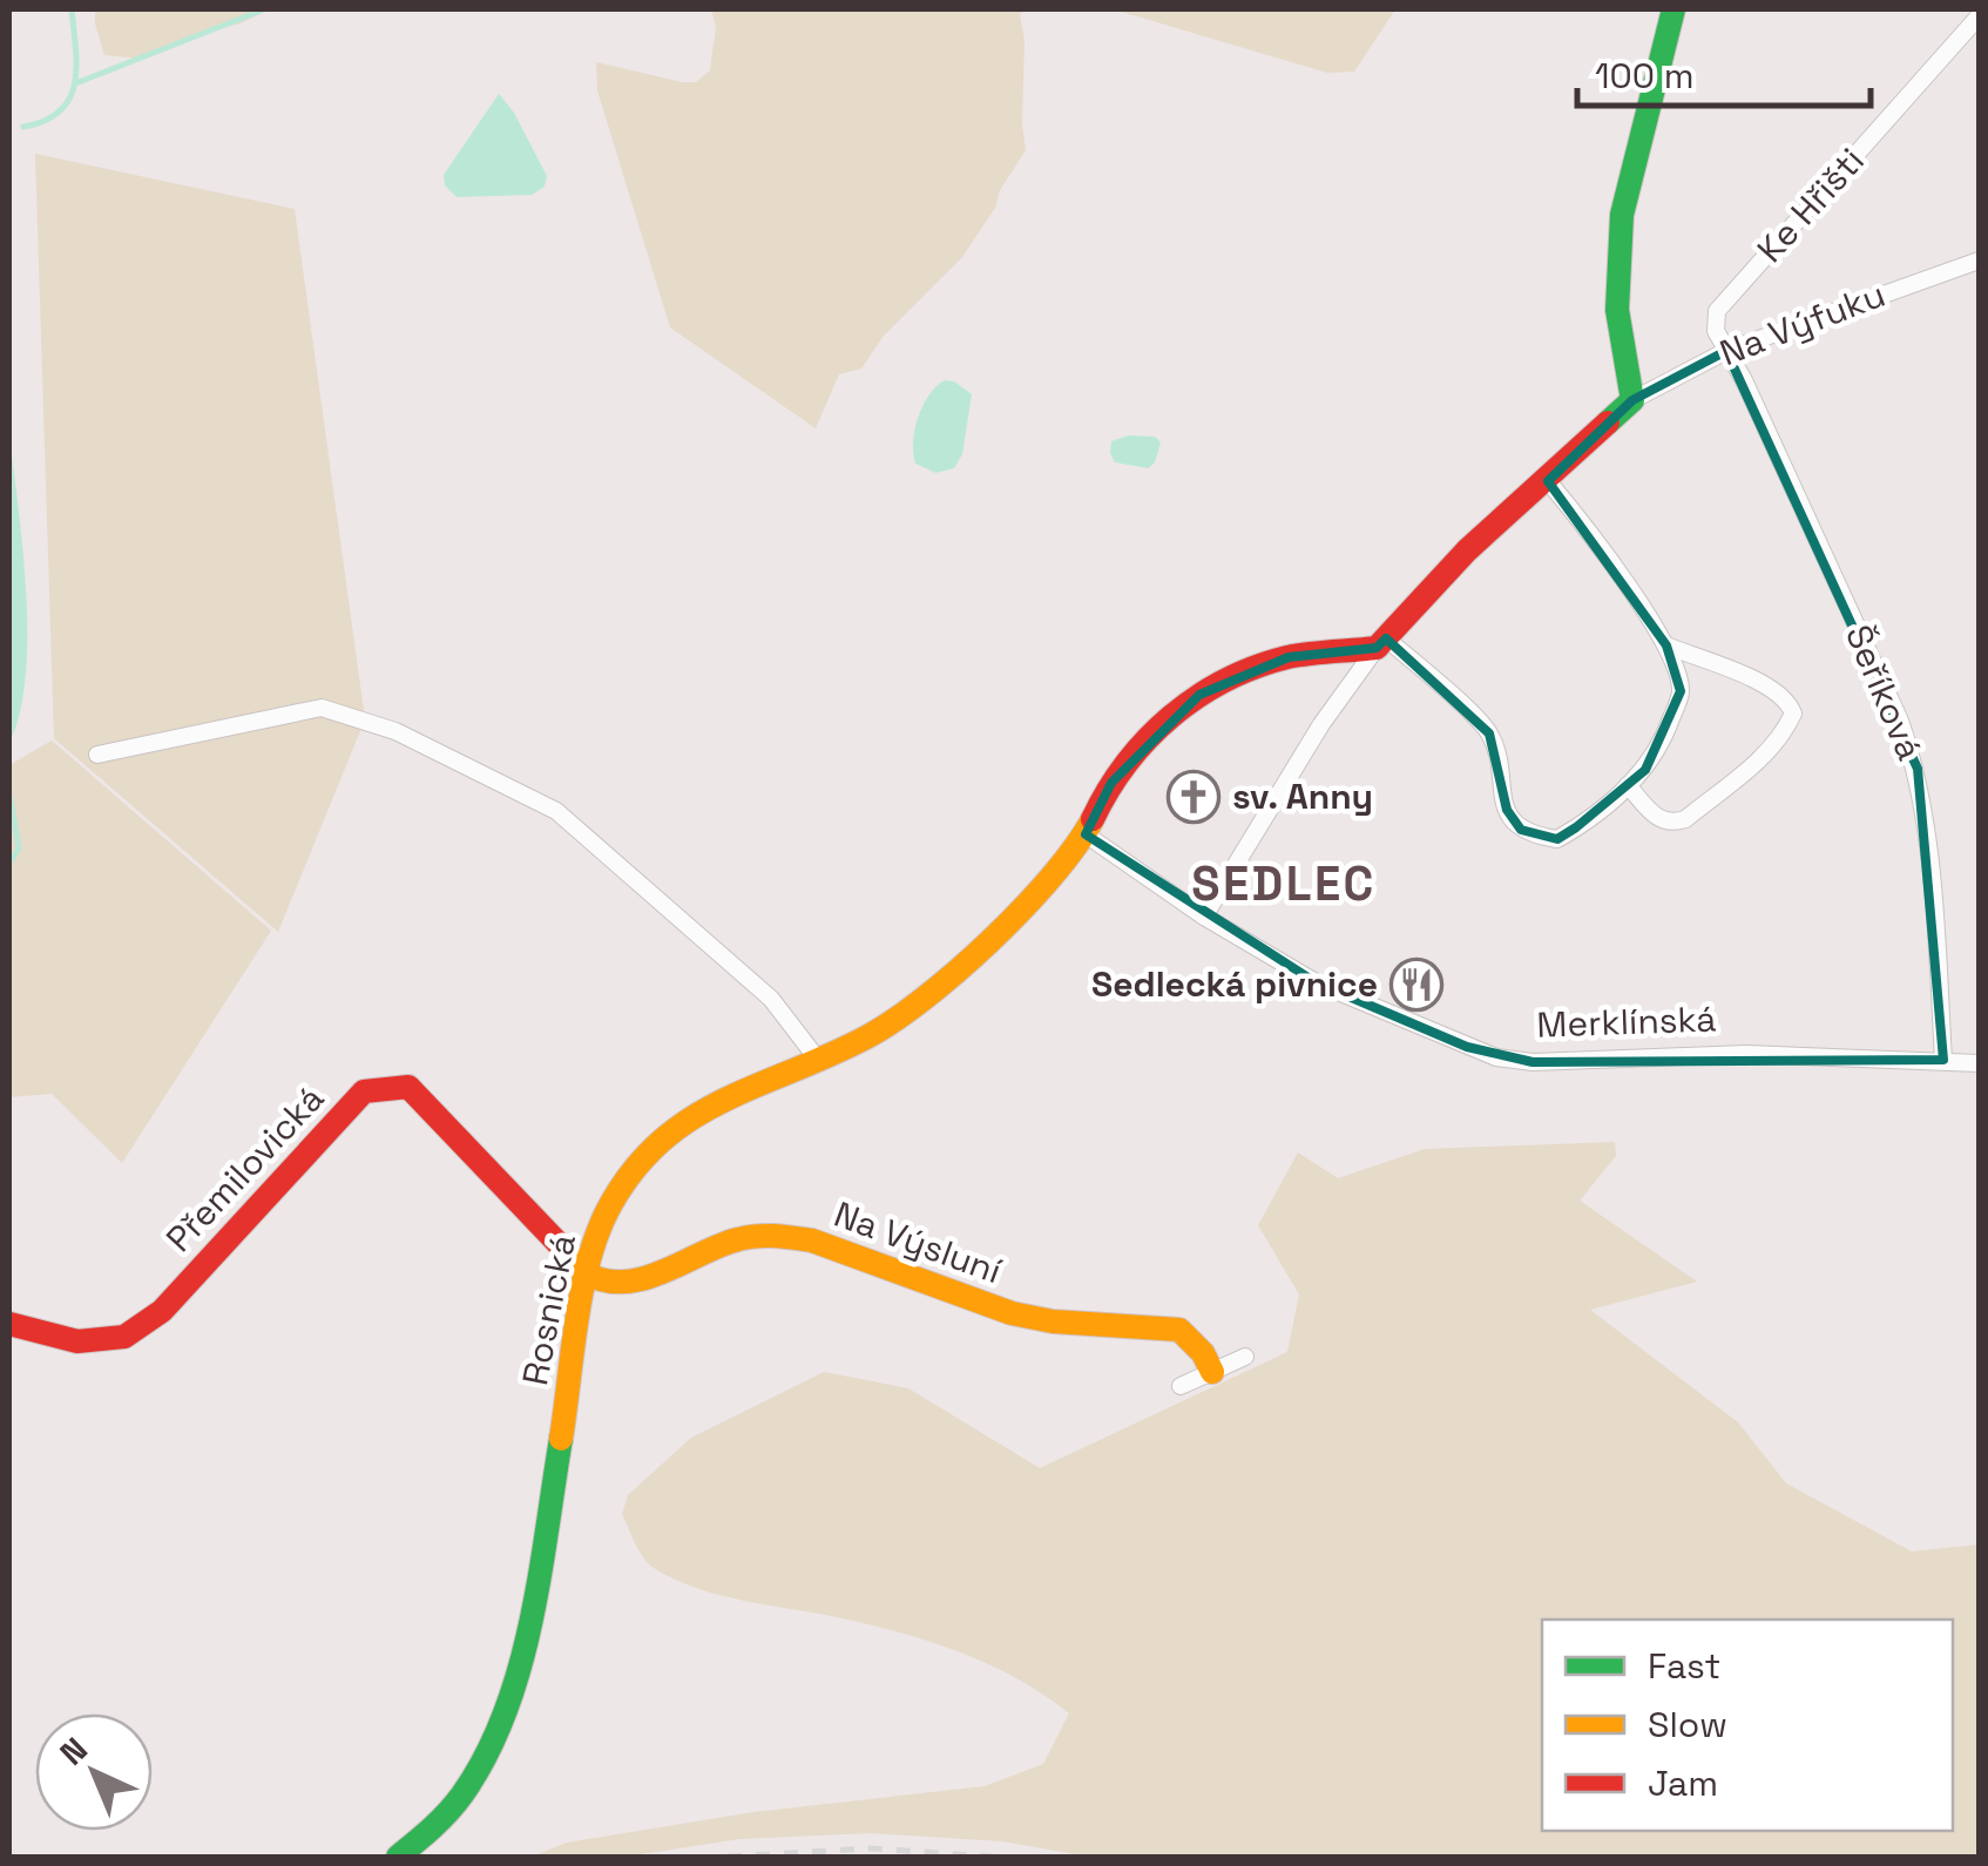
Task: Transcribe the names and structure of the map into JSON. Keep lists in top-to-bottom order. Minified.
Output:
{"streets":{"street":["Ke Hřišti","Na Výfuku","Šeříková","Merklínská","Přemilovická","Na Výsluní","Rosnická"]},"crossings":[["Ke Hřišti","Na Výfuku"],["Ke Hřišti","Šeříková"],["Na Výfuku","Šeříková"],["Šeříková","Merklínská"],["Merklínská","Rosnická"],["Přemilovická","Na Výsluní"],["Přemilovická","Rosnická"],["Na Výsluní","Rosnická"]],"districts":["SEDLEC"],"places":{"church":["sv. Anny"],"restaurant":["Sedlecká pivnice"]},"legend":["Fast","Slow","Jam"],"scale_bar":"100 m","north":"top left"}
